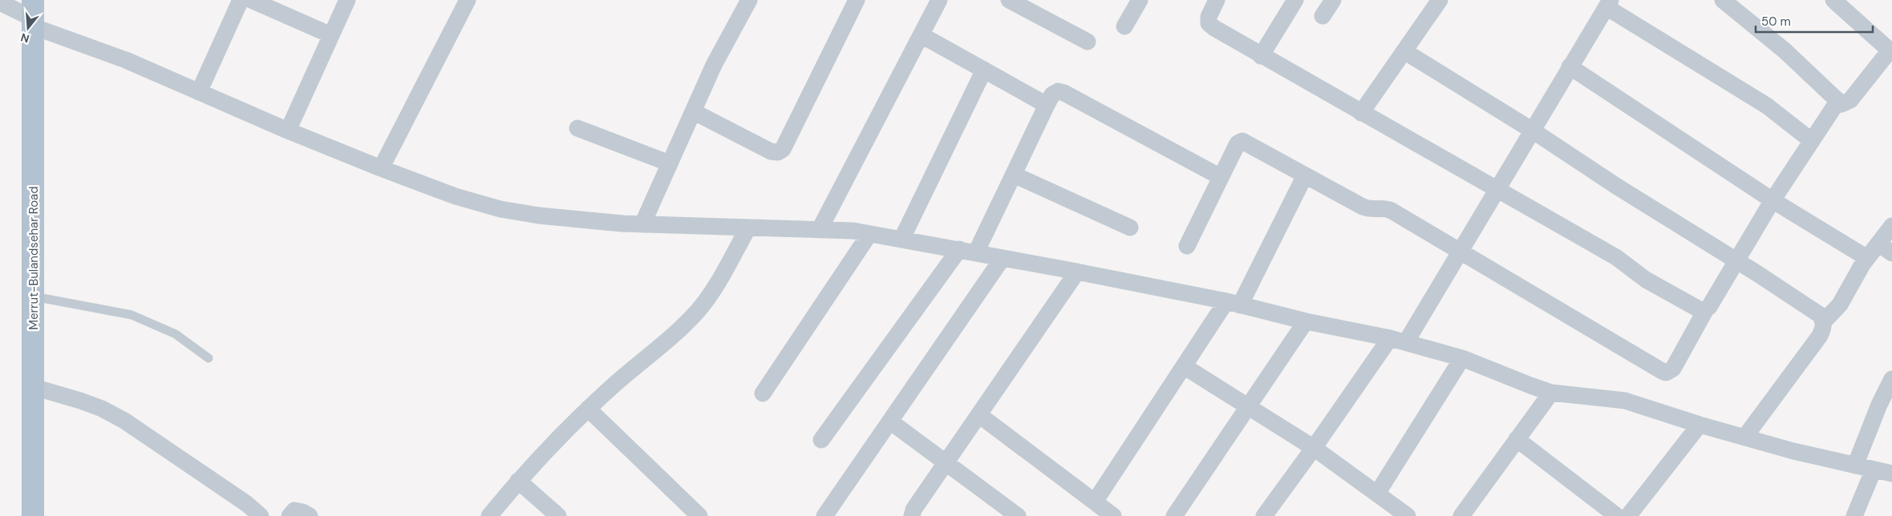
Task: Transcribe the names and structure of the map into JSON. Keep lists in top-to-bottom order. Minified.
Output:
{"streets":{"main road":["Merrut-Bulandsehar Road"]},"scale_bar":"50 m","north":"bottom"}
